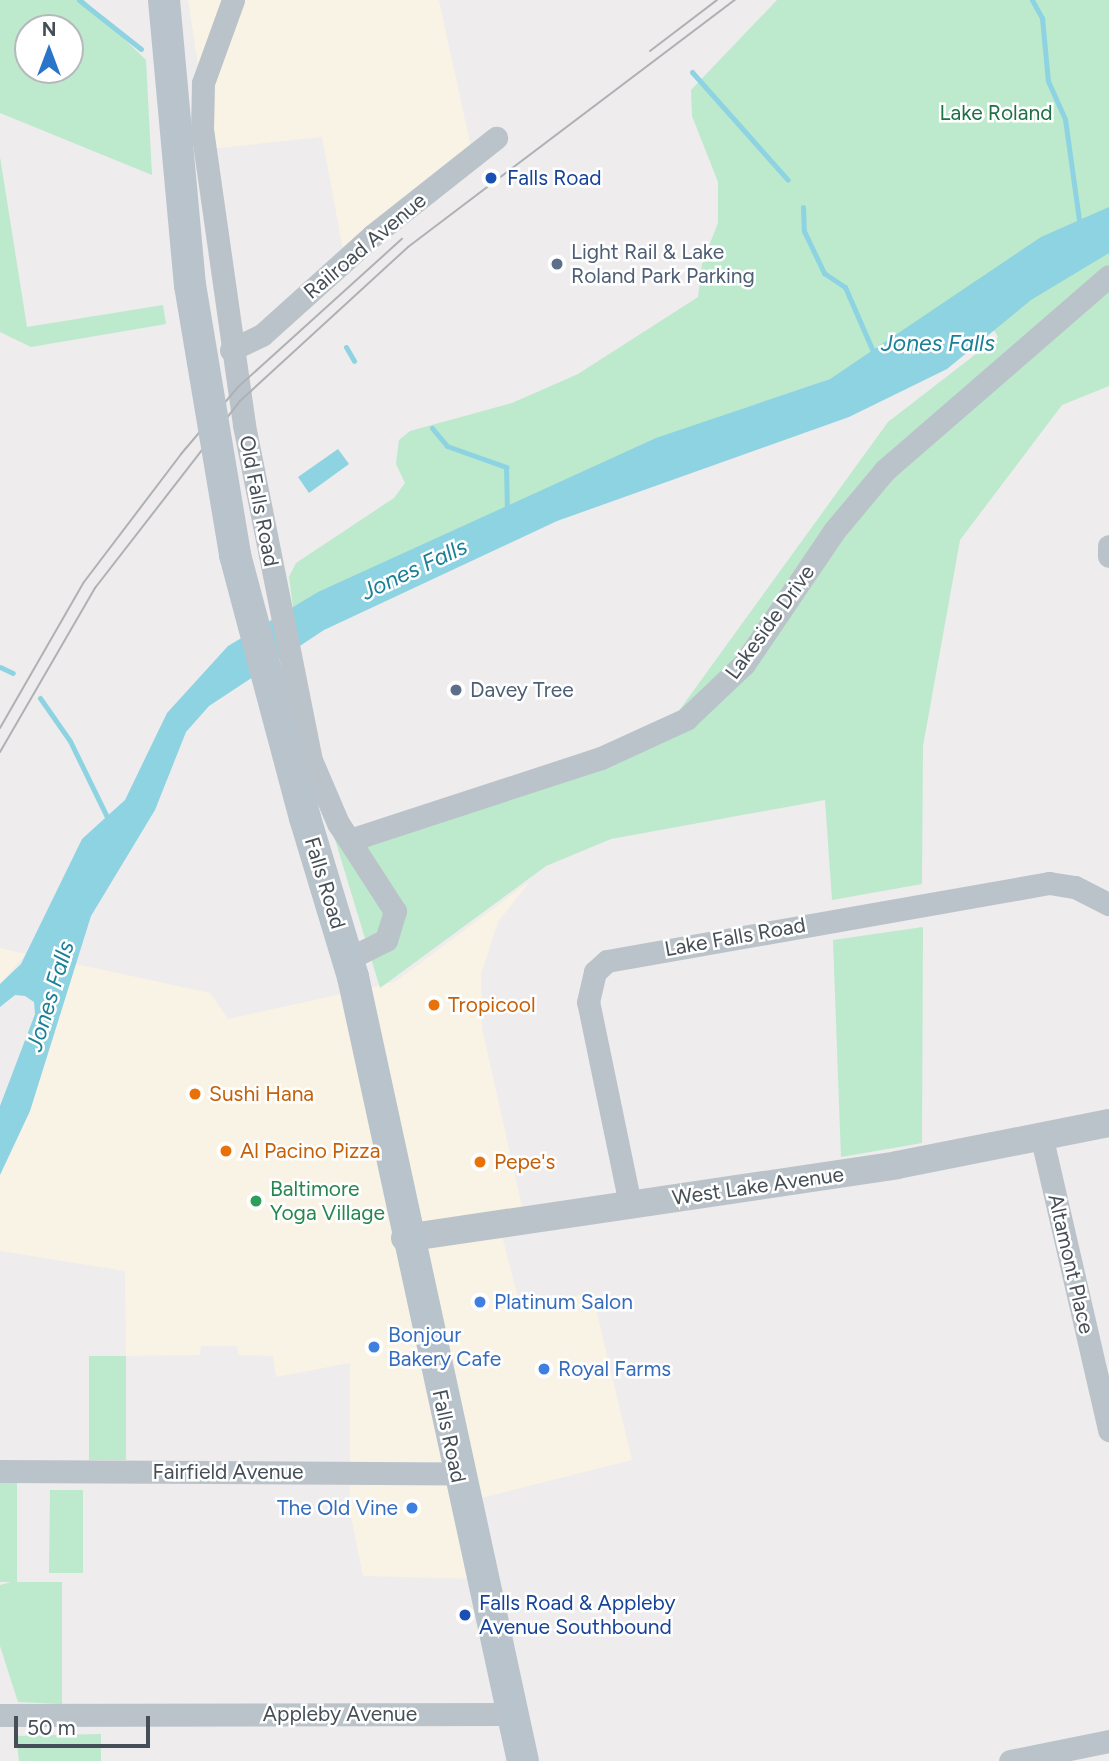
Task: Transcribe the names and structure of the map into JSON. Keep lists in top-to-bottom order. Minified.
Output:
{"streets":{"main road":["Falls Road"],"street":["Railroad Avenue","Old Falls Road","Lakeside Drive","Lake Falls Road","West Lake Avenue","Altamont Place","Fairfield Avenue","Appleby Avenue"]},"crossings":[["Railroad Avenue","Old Falls Road"],["Old Falls Road","Lakeside Drive"],["Old Falls Road","Falls Road"],["Falls Road","West Lake Avenue"],["Falls Road","Fairfield Avenue"],["Falls Road","Appleby Avenue"],["Lake Falls Road","West Lake Avenue"],["West Lake Avenue","Altamont Place"]],"water":["Jones Falls"],"parks":["Lake Roland"],"places":["Falls Road","Light Rail & Lake Roland Park Parking","Davey Tree","Tropicool","Sushi Hana","Al Pacino Pizza","Pepe's","Baltimore Yoga Village","Platinum Salon","Bonjour Bakery Cafe","Royal Farms","The Old Vine","Falls Road & Appleby Avenue Southbound"],"scale_bar":"50 m","north":"top"}
